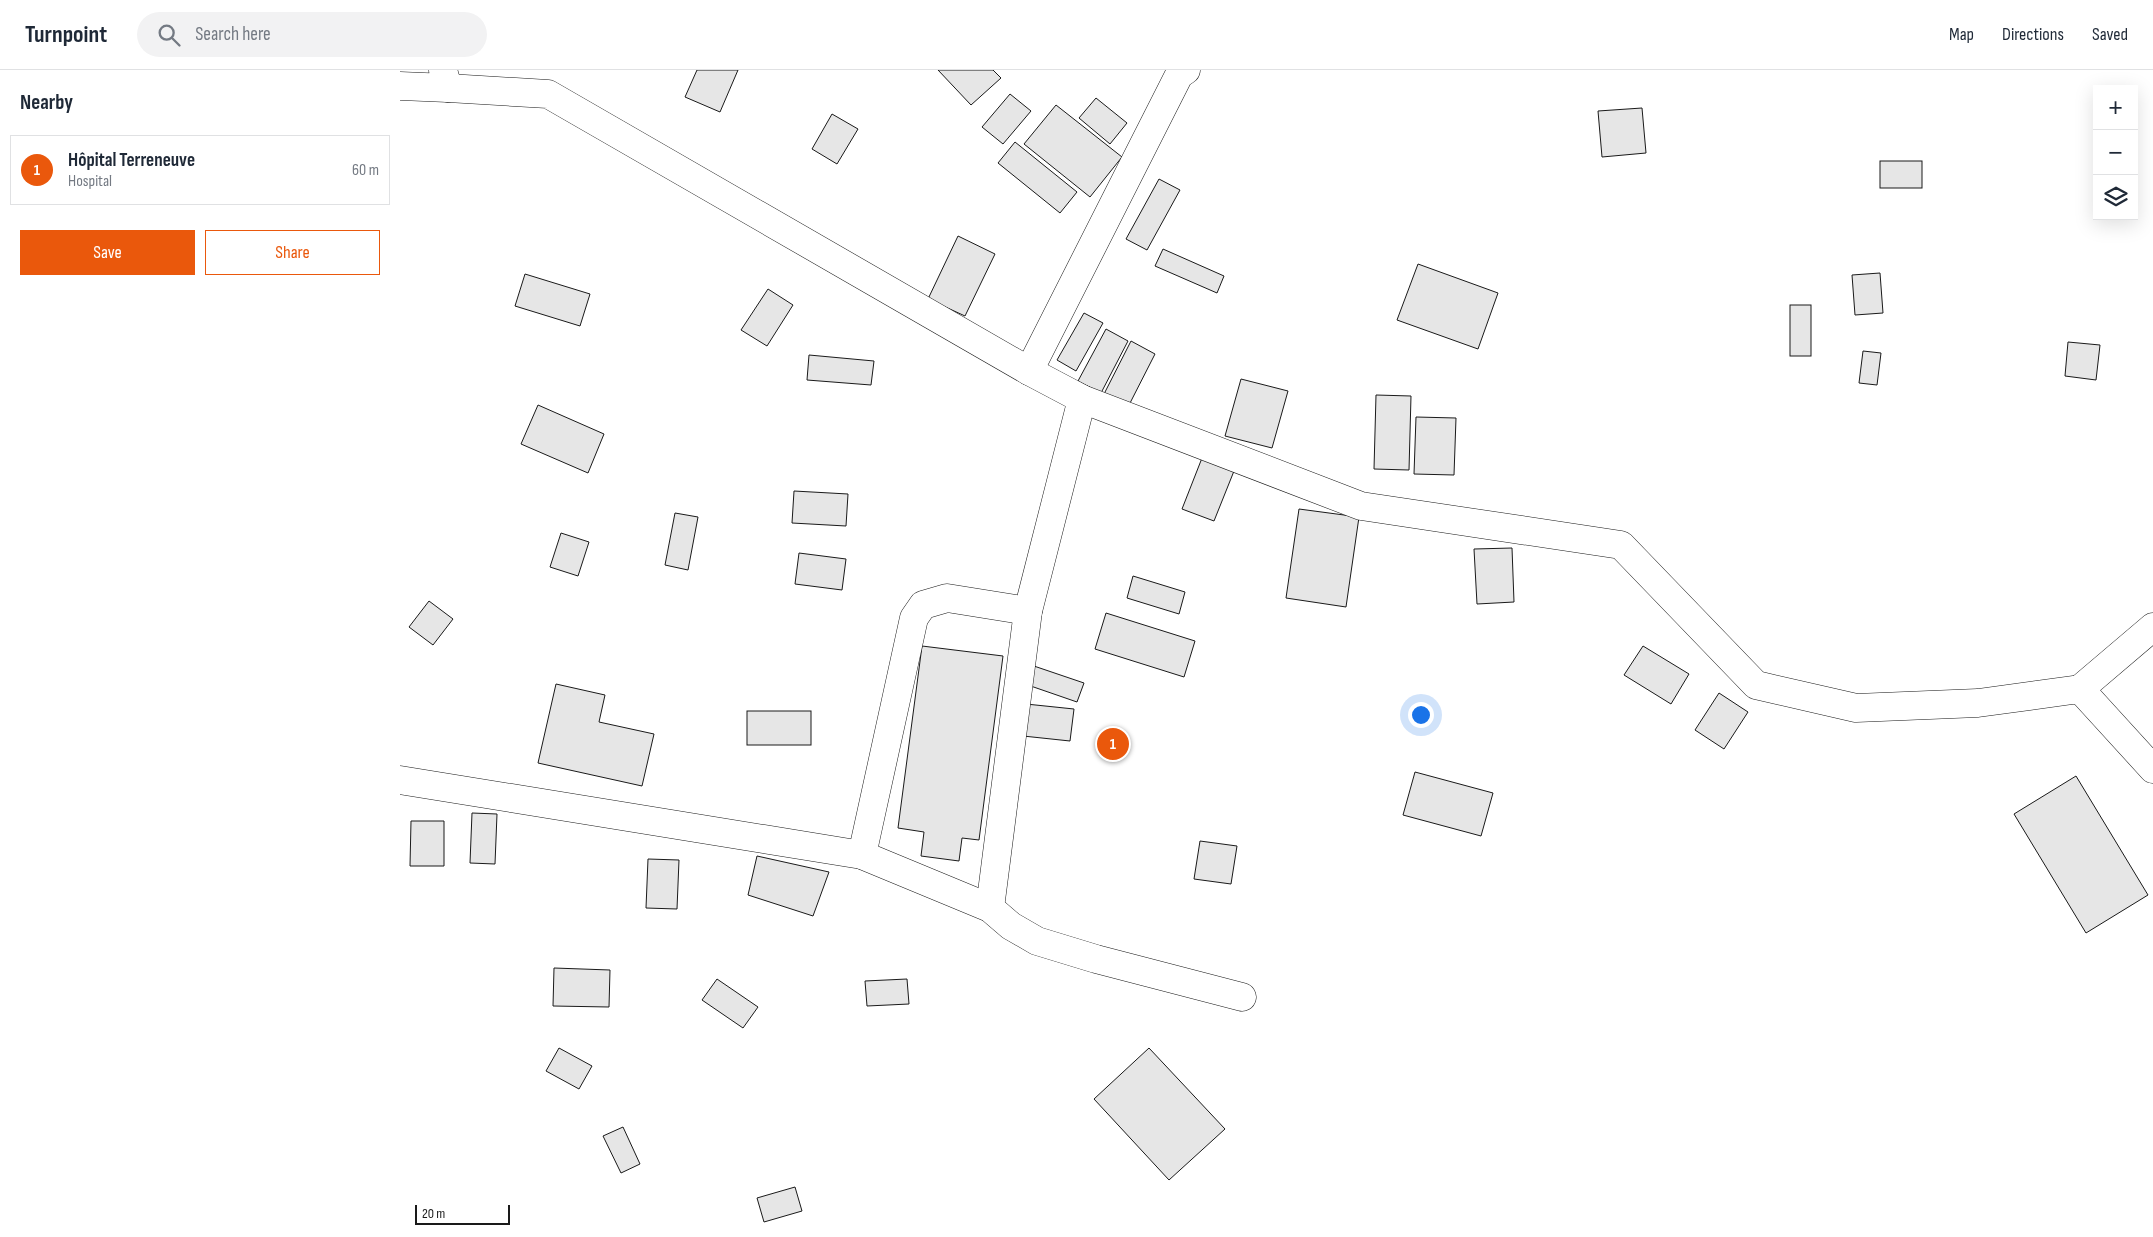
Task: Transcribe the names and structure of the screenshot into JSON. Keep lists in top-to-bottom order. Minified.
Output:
{"scale_bar":"20 m","page":{"header":"Turnpoint","search":"Search here","nav":["Map","Directions","Saved"],"heading":"Nearby","map_buttons":["+","−"],"list":[{"mark":"1","name":"Hôpital Terreneuve","note":"Hospital","value":"60 m"}],"buttons":["Save","Share"],"pins":"1","scale":"20 m"}}
